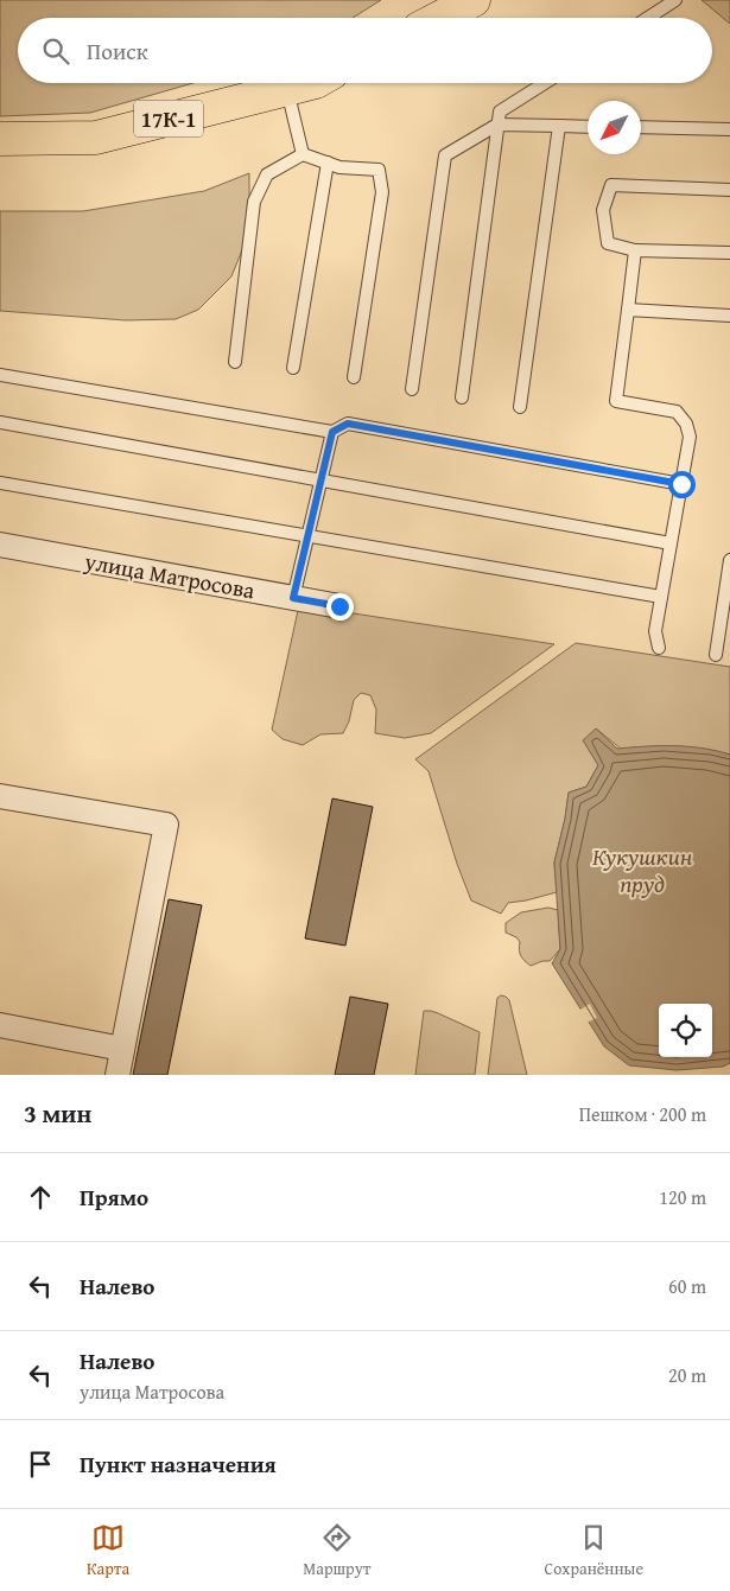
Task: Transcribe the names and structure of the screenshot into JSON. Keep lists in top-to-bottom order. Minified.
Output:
{"streets":{"main road":["17К-1"],"street":["улица Матросова"]},"water":["Кукушкин пруд"],"north":"bottom left","page":{"search":"Поиск","heading":["3 мин","Пешком · 200 m"],"list":[["Прямо","120 m"],["Налево","60 m"],["Налево","улица Матросова","20 m"],"Пункт назначения"],"nav":["Карта","Маршрут","Сохранённые"]}}
